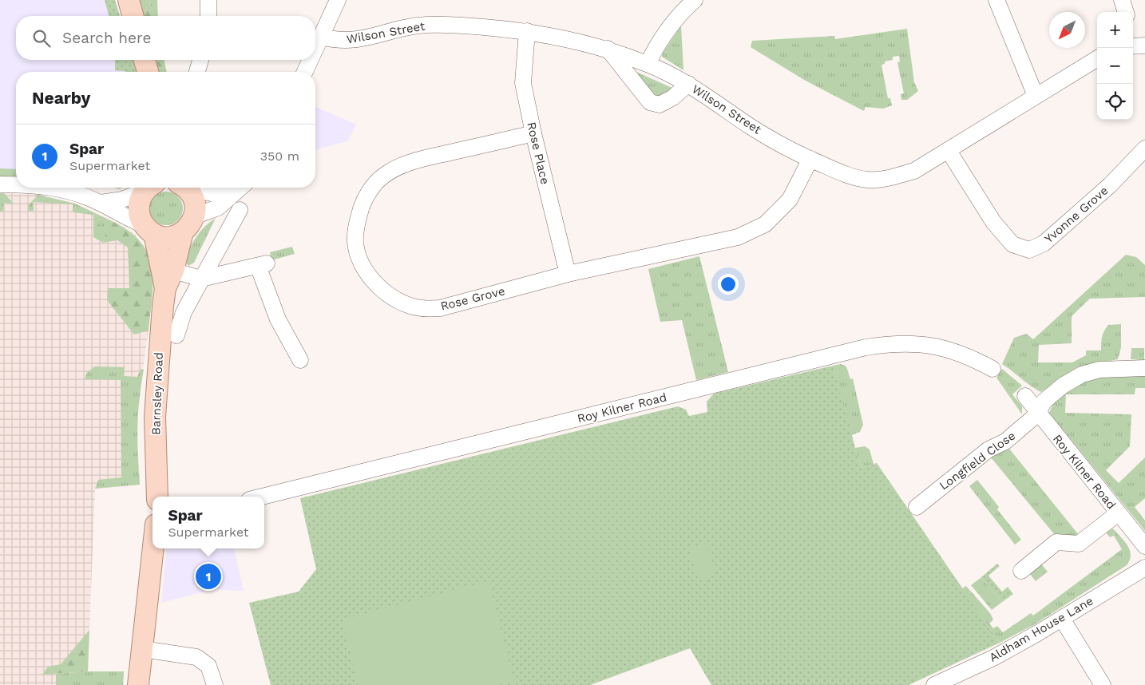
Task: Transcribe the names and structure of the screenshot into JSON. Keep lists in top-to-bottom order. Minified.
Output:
{"streets":{"main road":["Barnsley Road"],"street":["Wilson Street","Rose Place","Yvonne Grove","Rose Grove","Roy Kilner Road","Longfield Close","Aldham House Lane"]},"crossings":[["Wilson Street","Rose Place"],["Wilson Street","Yvonne Grove"],["Wilson Street","Rose Grove"],["Rose Place","Rose Grove"],["Roy Kilner Road","Longfield Close"]],"north":"bottom left","page":{"map_buttons":["+","−"],"search":"Search here","heading":"Nearby","list":[{"mark":"1","name":"Spar","note":"Supermarket","value":"350 m"}],"popup":["Spar","Supermarket"],"pins":"1"}}
